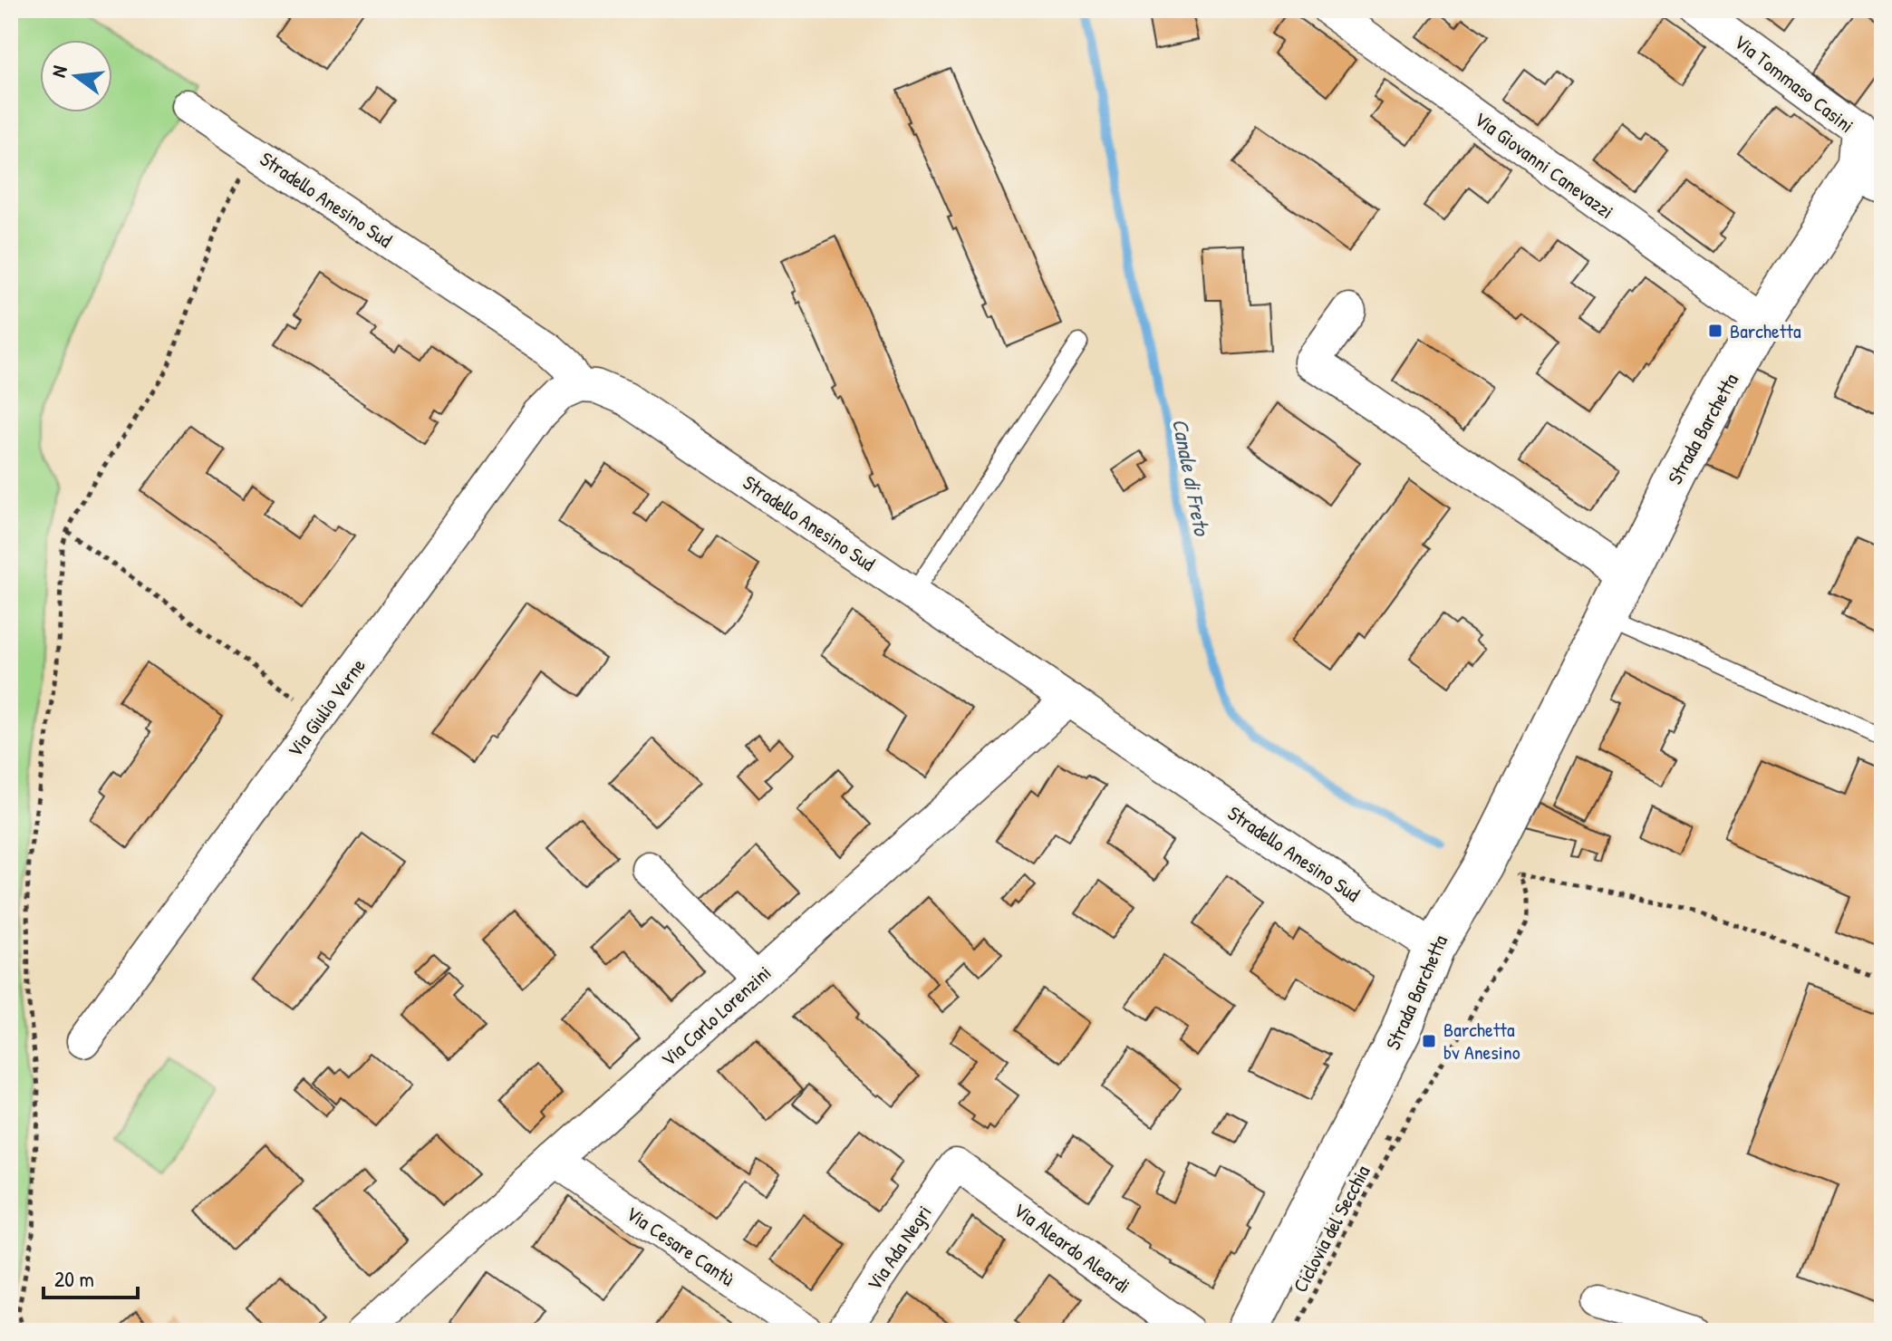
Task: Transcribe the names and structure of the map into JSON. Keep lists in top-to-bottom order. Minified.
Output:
{"streets":{"street":["Via Tommaso Casini","Via Giovanni Canevazzi","Stradello Anesino Sud","Strada Barchetta","Via Giulio Verne","Via Carlo Lorenzini","Via Cesare Cantù","Via Ada Negri","Via Aleardo Aleardi"],"path":["Ciclovia del Secchia"]},"crossings":[["Via Tommaso Casini","Strada Barchetta"],["Via Giovanni Canevazzi","Strada Barchetta"],["Stradello Anesino Sud","Strada Barchetta"],["Stradello Anesino Sud","Via Giulio Verne"],["Stradello Anesino Sud","Via Carlo Lorenzini"],["Via Carlo Lorenzini","Via Cesare Cantù"],["Via Ada Negri","Via Aleardo Aleardi"]],"water":["Canale di Freto"],"places":{"transit":["Barchetta","Barchetta bv Anesino"]},"scale_bar":"20 m","north":"left"}
